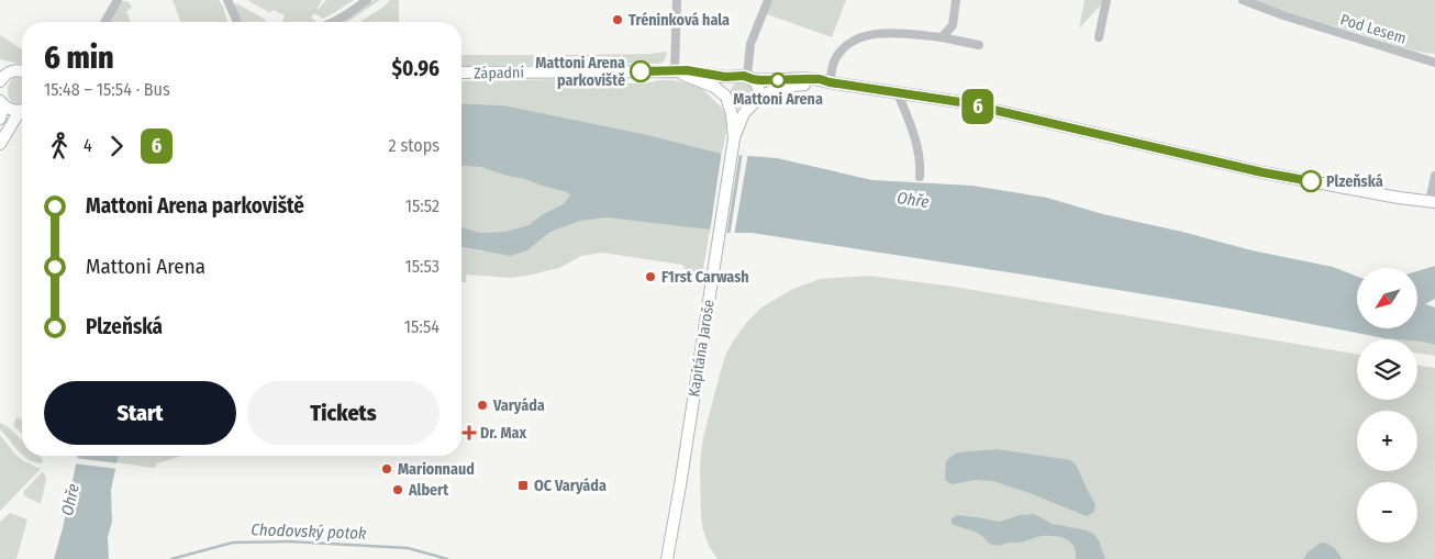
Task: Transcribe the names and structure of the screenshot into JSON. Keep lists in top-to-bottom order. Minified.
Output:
{"streets":{"street":["Pod Lesem","Západní","Kapitána Jaroše"]},"crossings":[["Západní","Kapitána Jaroše"]],"water":["Ohře","Chodovský potok"],"places":{"other":["Tréninková hala","Mattoni Arena parkoviště","Mattoni Arena","Plzeňská","F1rst Carwash","Varyáda","Marionnaud","Albert"],"health":["Dr. Max"],"transit":["OC Varyáda"]},"lines":["bus line 6"],"north":"bottom left","page":{"on_map":"6","heading":["6 min","15:48 – 15:54 · Bus","$0.96"],"legs":["4","6","2 stops"],"list":[{"name":"Mattoni Arena parkoviště","value":"15:52"},{"name":"Mattoni Arena","value":"15:53"},{"name":"Plzeňská","value":"15:54"}],"map_buttons":["+","−"],"buttons":["Start","Tickets"]}}
